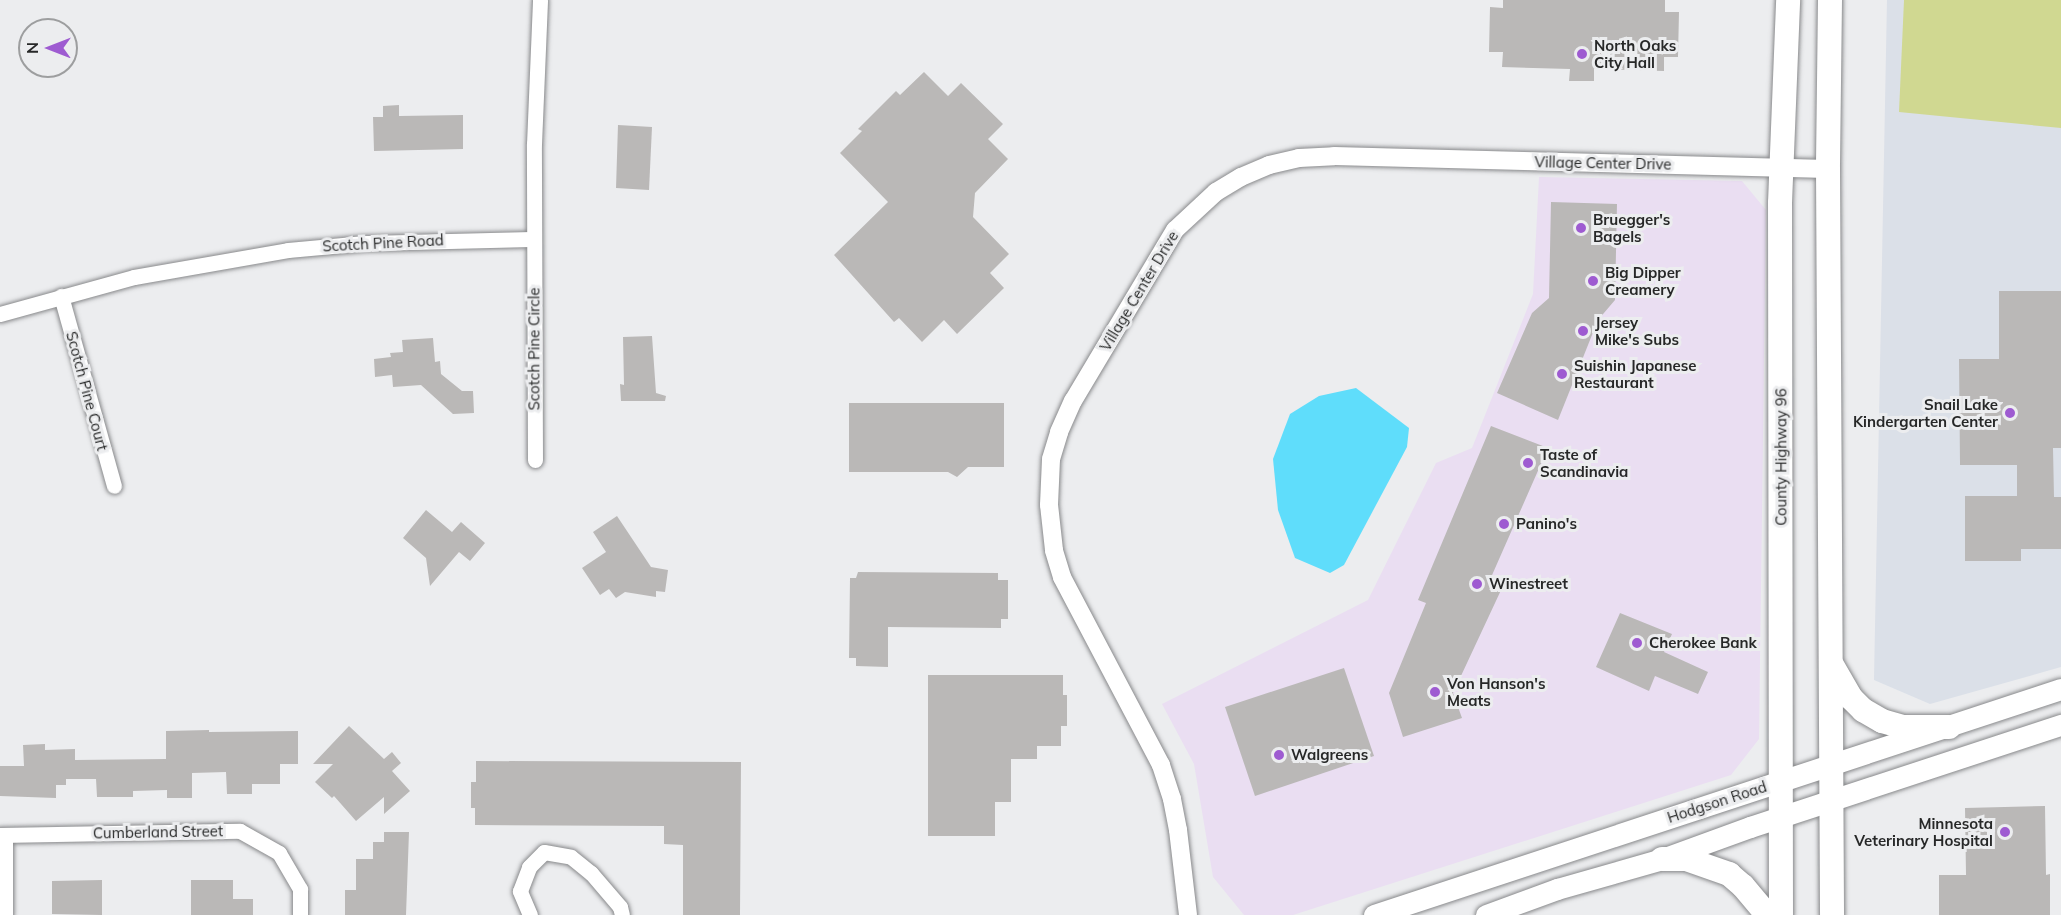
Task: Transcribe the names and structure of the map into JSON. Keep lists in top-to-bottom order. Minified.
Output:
{"streets":{"main road":["County Highway 96","Hodgson Road"],"street":["Village Center Drive","Scotch Pine Road","Scotch Pine Circle","Scotch Pine Court","Cumberland Street"]},"crossings":[["Village Center Drive","County Highway 96"],["Scotch Pine Road","Scotch Pine Circle"],["Scotch Pine Road","Scotch Pine Court"],["County Highway 96","Hodgson Road"]],"places":["North Oaks City Hall","Bruegger's Bagels","Big Dipper Creamery","Jersey Mike's Subs","Suishin Japanese Restaurant","Snail Lake Kindergarten Center","Taste of Scandinavia","Panino's","Winestreet","Cherokee Bank","Von Hanson's Meats","Walgreens","Minnesota Veterinary Hospital"],"north":"left"}
